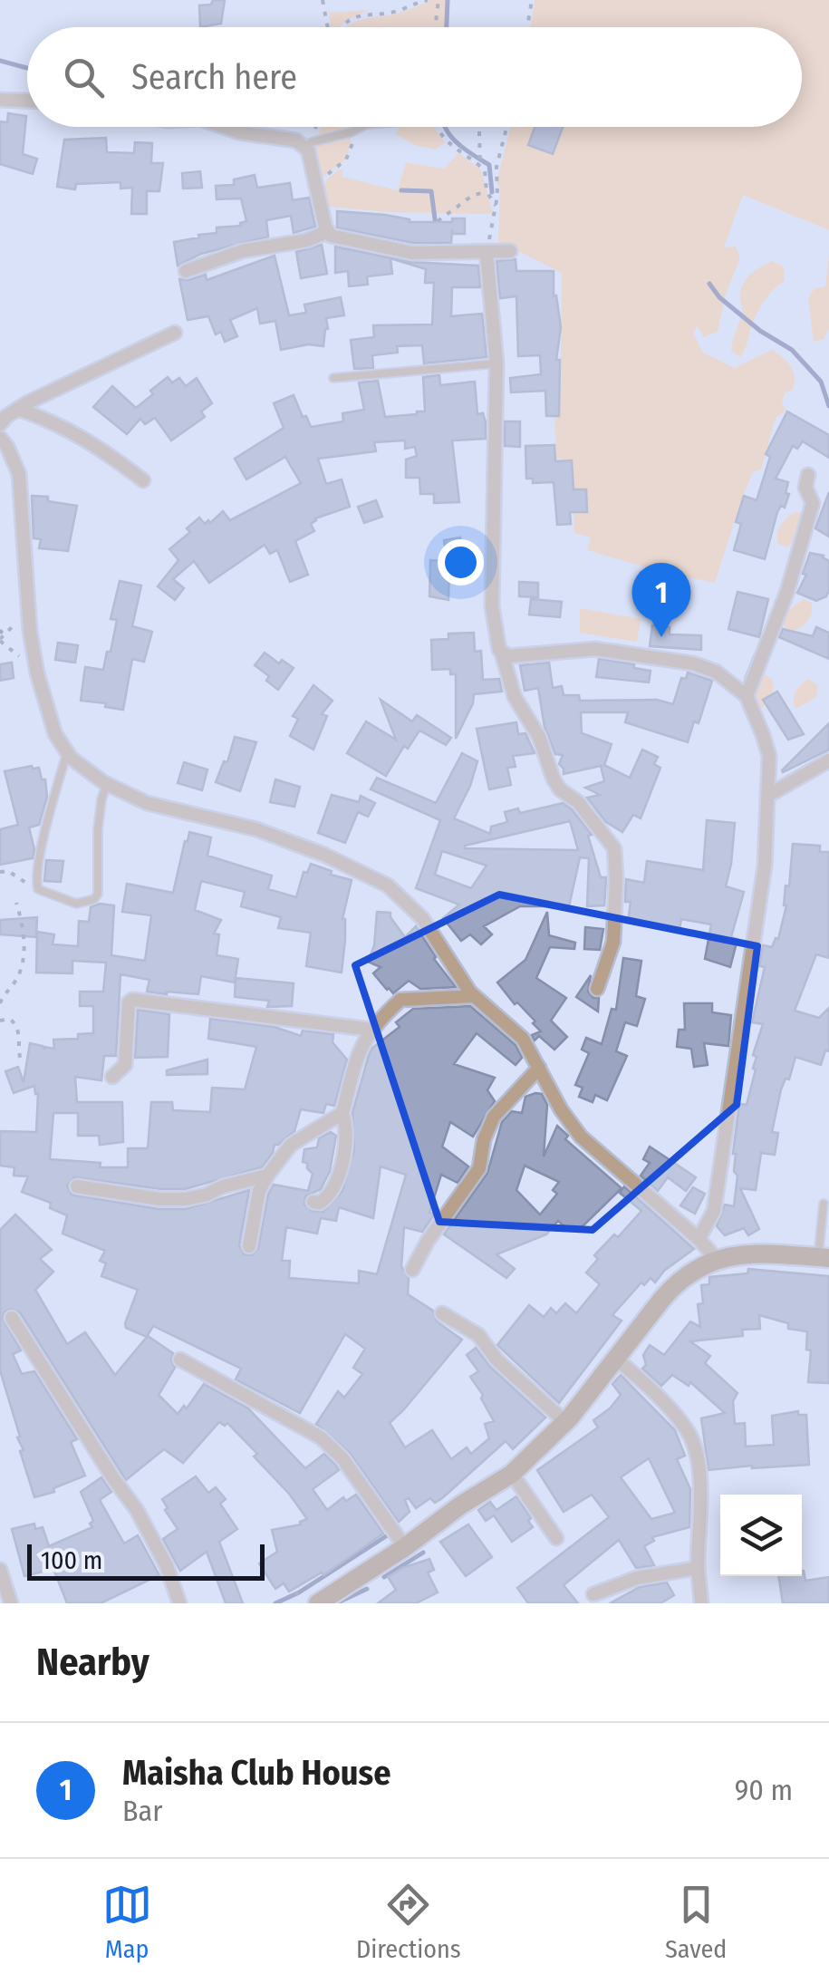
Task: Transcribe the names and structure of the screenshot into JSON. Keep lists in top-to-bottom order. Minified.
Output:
{"scale_bar":"100 m","page":{"search":"Search here","pins":"1","scale":"100 m","heading":"Nearby","list":[{"mark":"1","name":"Maisha Club House","note":"Bar","value":"90 m"}],"nav":["Map","Directions","Saved"]}}
